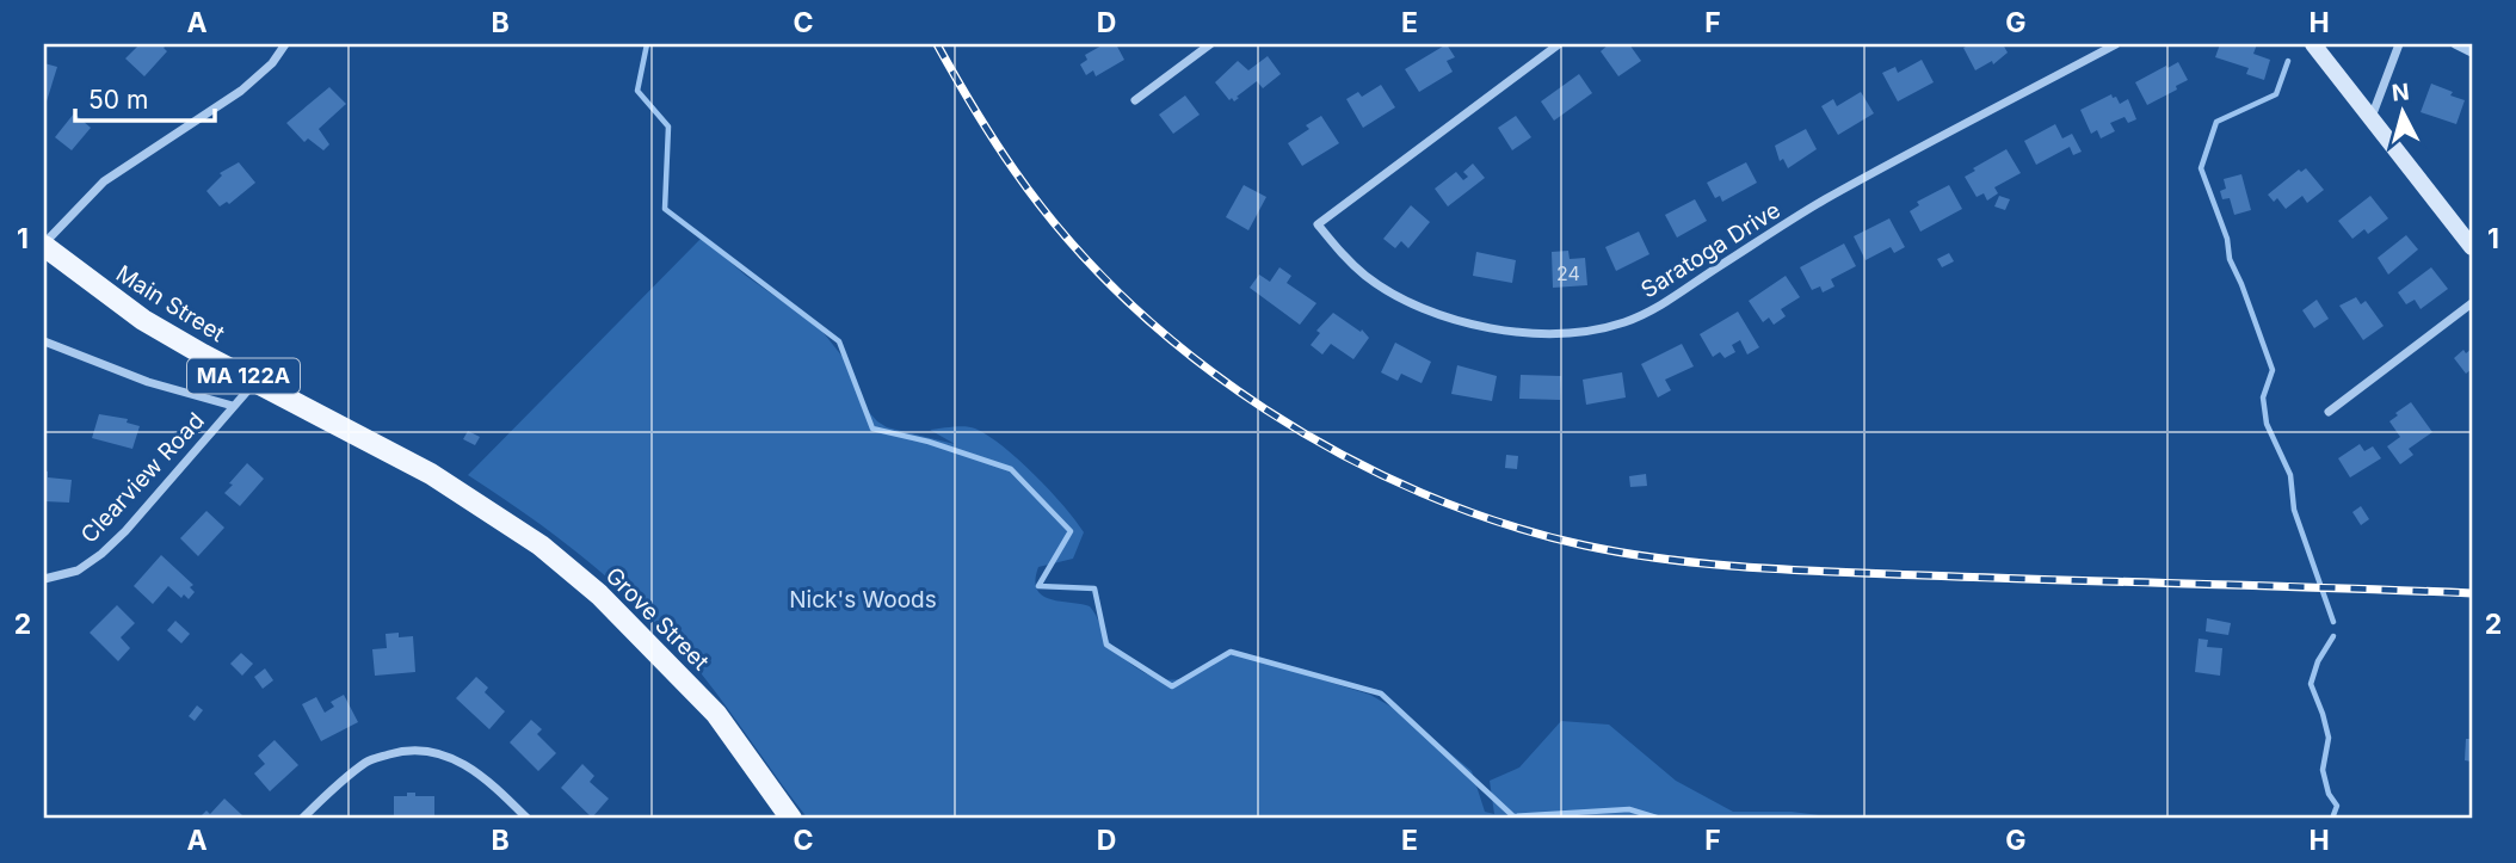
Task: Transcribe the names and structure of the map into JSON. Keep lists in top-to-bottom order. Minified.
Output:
{"streets":{"main road":["Main Street","MA 122A","Grove Street"],"street":["Saratoga Drive","Clearview Road"]},"crossings":[["Main Street","Clearview Road"],["Main Street","Grove Street"]],"parks":["Nick's Woods"],"house_numbers":["24"],"scale_bar":"50 m","north":"top","grid":{"columns":["A","B","C","D","E","F","G","H"],"rows":["1","2"]}}
